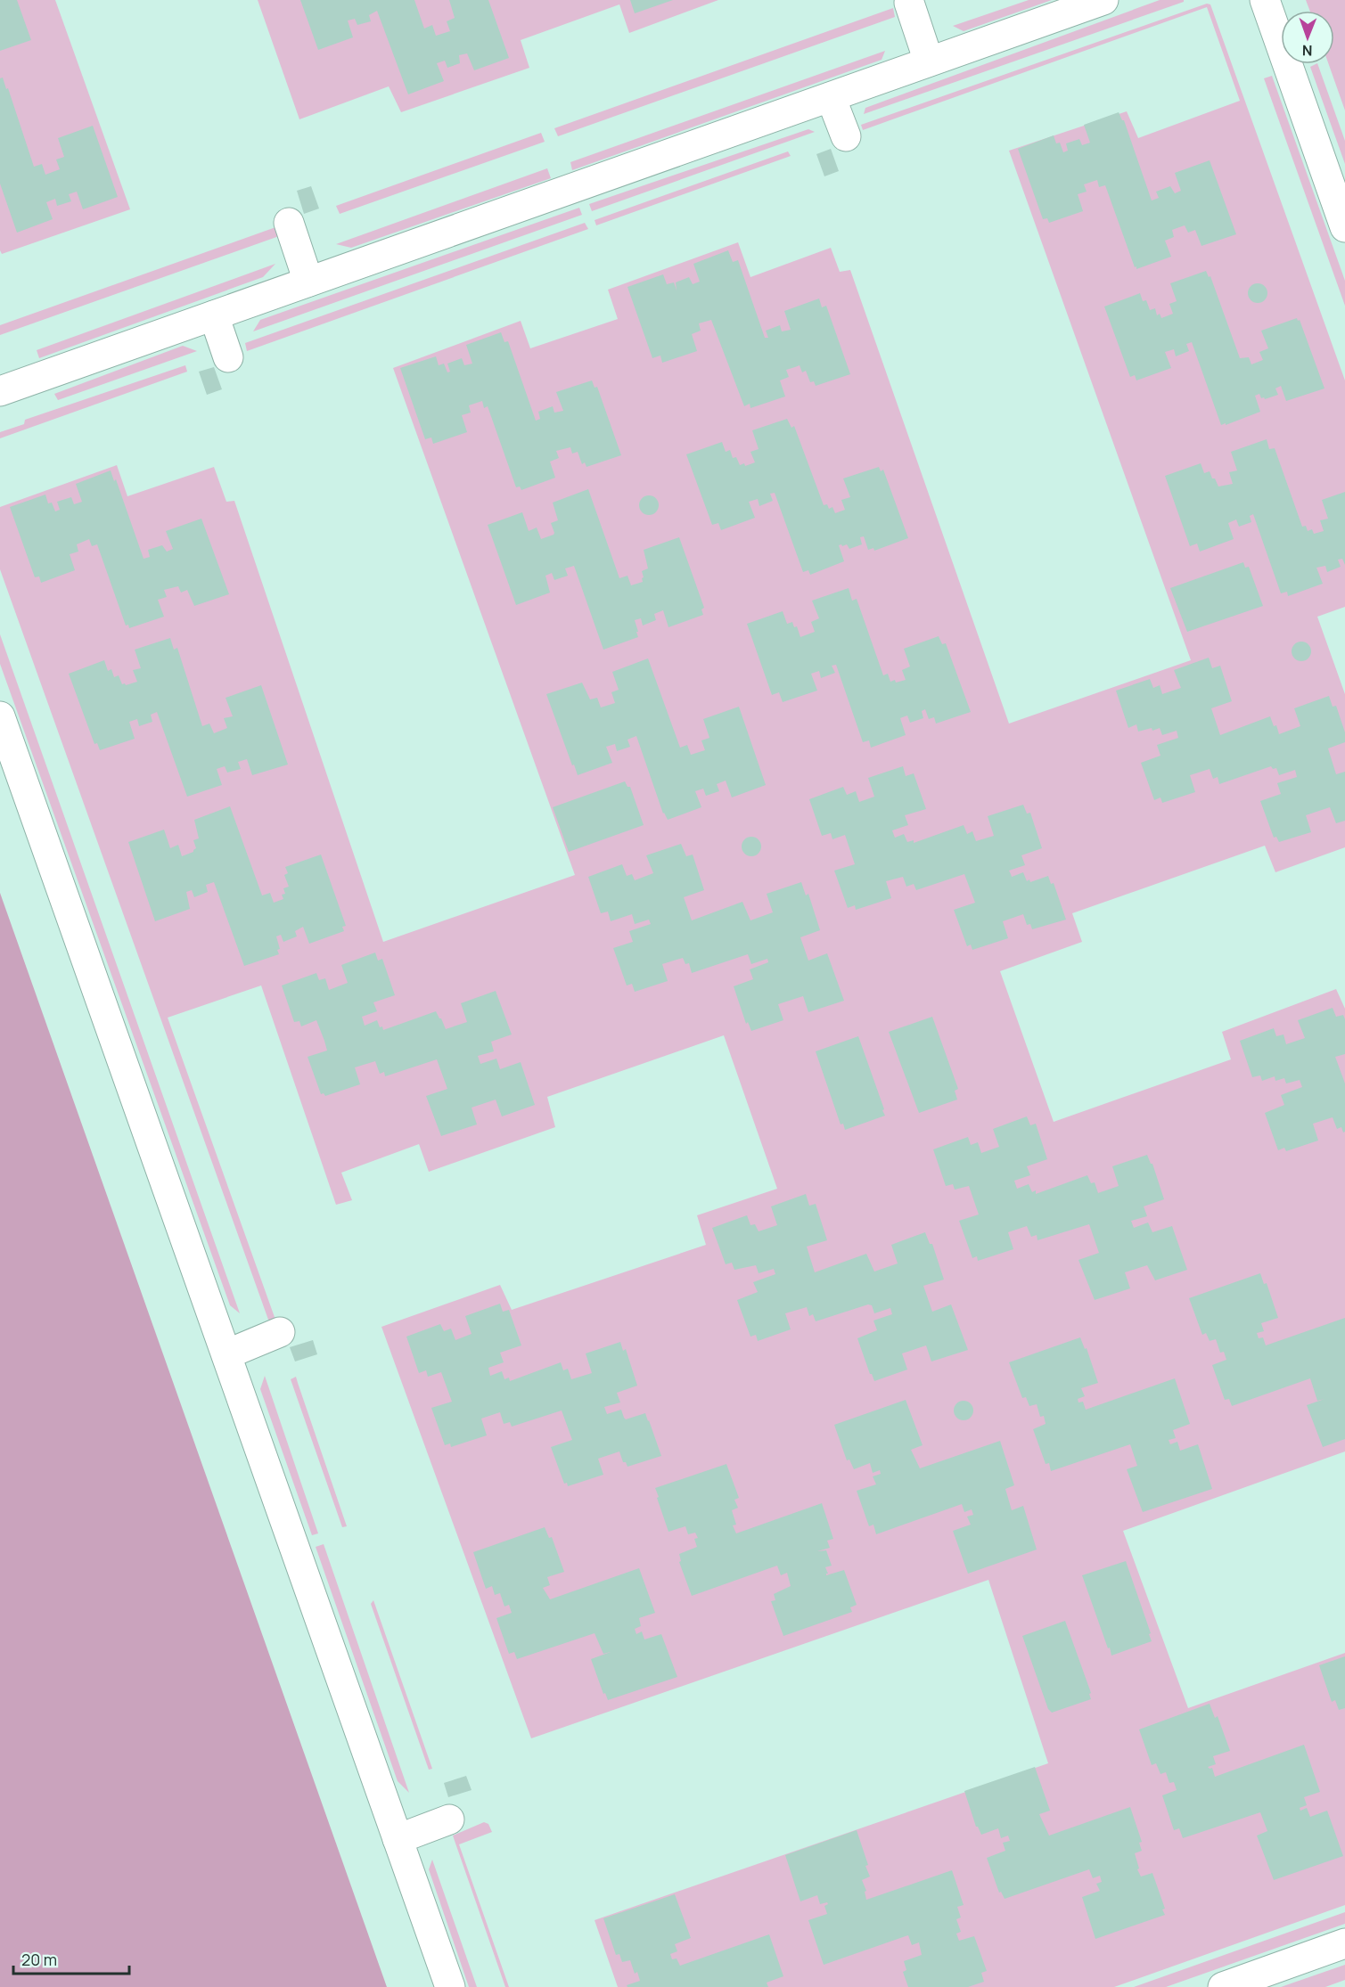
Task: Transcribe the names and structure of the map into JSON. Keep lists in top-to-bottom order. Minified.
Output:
{"scale_bar":"20 m","north":"bottom"}
